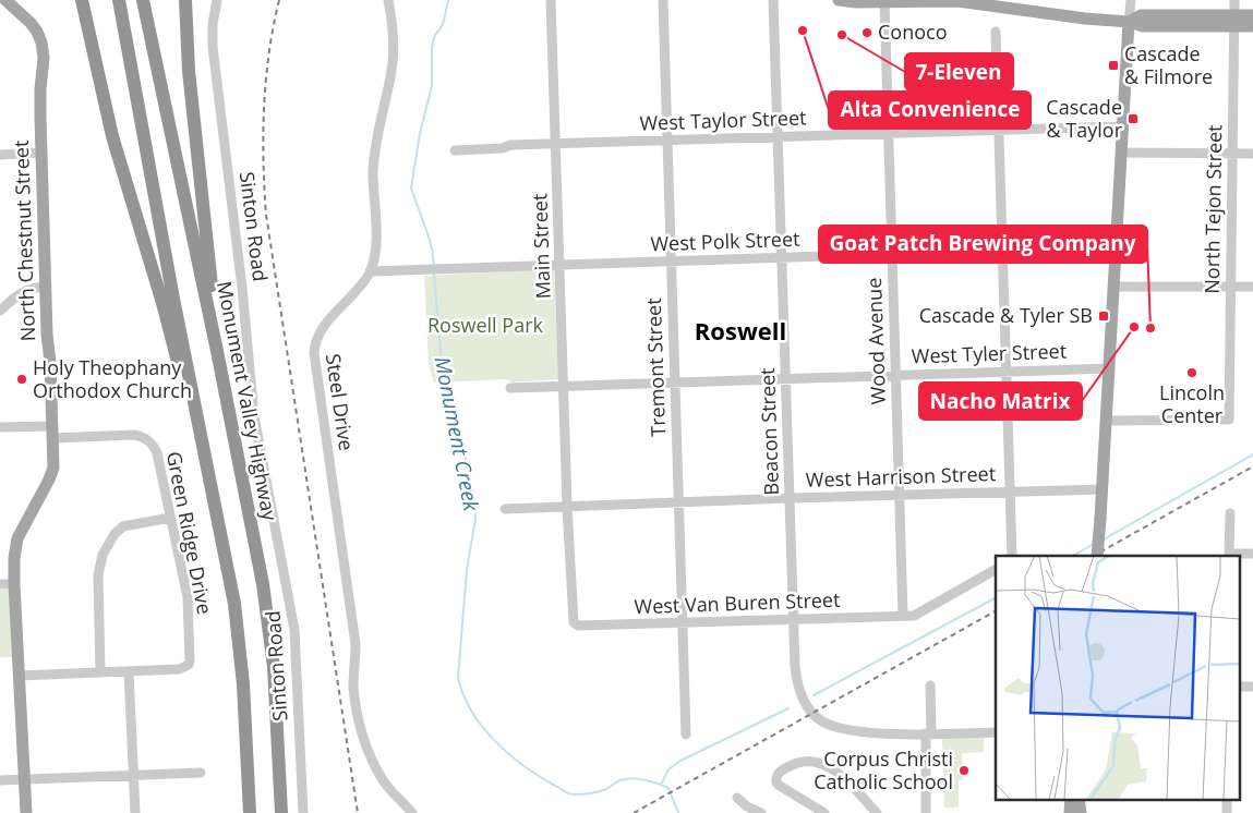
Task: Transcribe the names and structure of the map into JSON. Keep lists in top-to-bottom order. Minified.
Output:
{"streets":{"highway":["Monument Valley Highway"],"main road":["North Chestnut Street"],"street":["West Taylor Street","North Tejon Street","Sinton Road","West Polk Street","Main Street","Wood Avenue","West Tyler Street","Tremont Street","Steel Drive","Beacon Street","West Harrison Street","Green Ridge Drive","West Van Buren Street"]},"crossings":[["West Taylor Street","Main Street"],["West Taylor Street","Wood Avenue"],["West Taylor Street","Tremont Street"],["West Taylor Street","Beacon Street"],["North Chestnut Street","Green Ridge Drive"],["West Polk Street","Main Street"],["West Polk Street","Wood Avenue"],["West Polk Street","Tremont Street"],["West Polk Street","Steel Drive"],["West Polk Street","Beacon Street"],["Main Street","West Tyler Street"],["Main Street","West Harrison Street"],["Main Street","West Van Buren Street"],["Wood Avenue","West Tyler Street"],["Wood Avenue","West Harrison Street"],["Wood Avenue","West Van Buren Street"],["West Tyler Street","Tremont Street"],["West Tyler Street","Beacon Street"],["Tremont Street","West Harrison Street"],["Tremont Street","West Van Buren Street"],["Beacon Street","West Harrison Street"],["Beacon Street","West Van Buren Street"]],"districts":["Roswell"],"water":["Monument Creek"],"parks":["Roswell Park"],"places":{"other":["Alta Convenience","Conoco","7-Eleven","Nacho Matrix","Goat Patch Brewing Company","Lincoln Center","Holy Theophany Orthodox Church","Corpus Christi Catholic School"],"transit":["Cascade & Filmore","Cascade & Taylor","Cascade & Tyler SB"]}}
